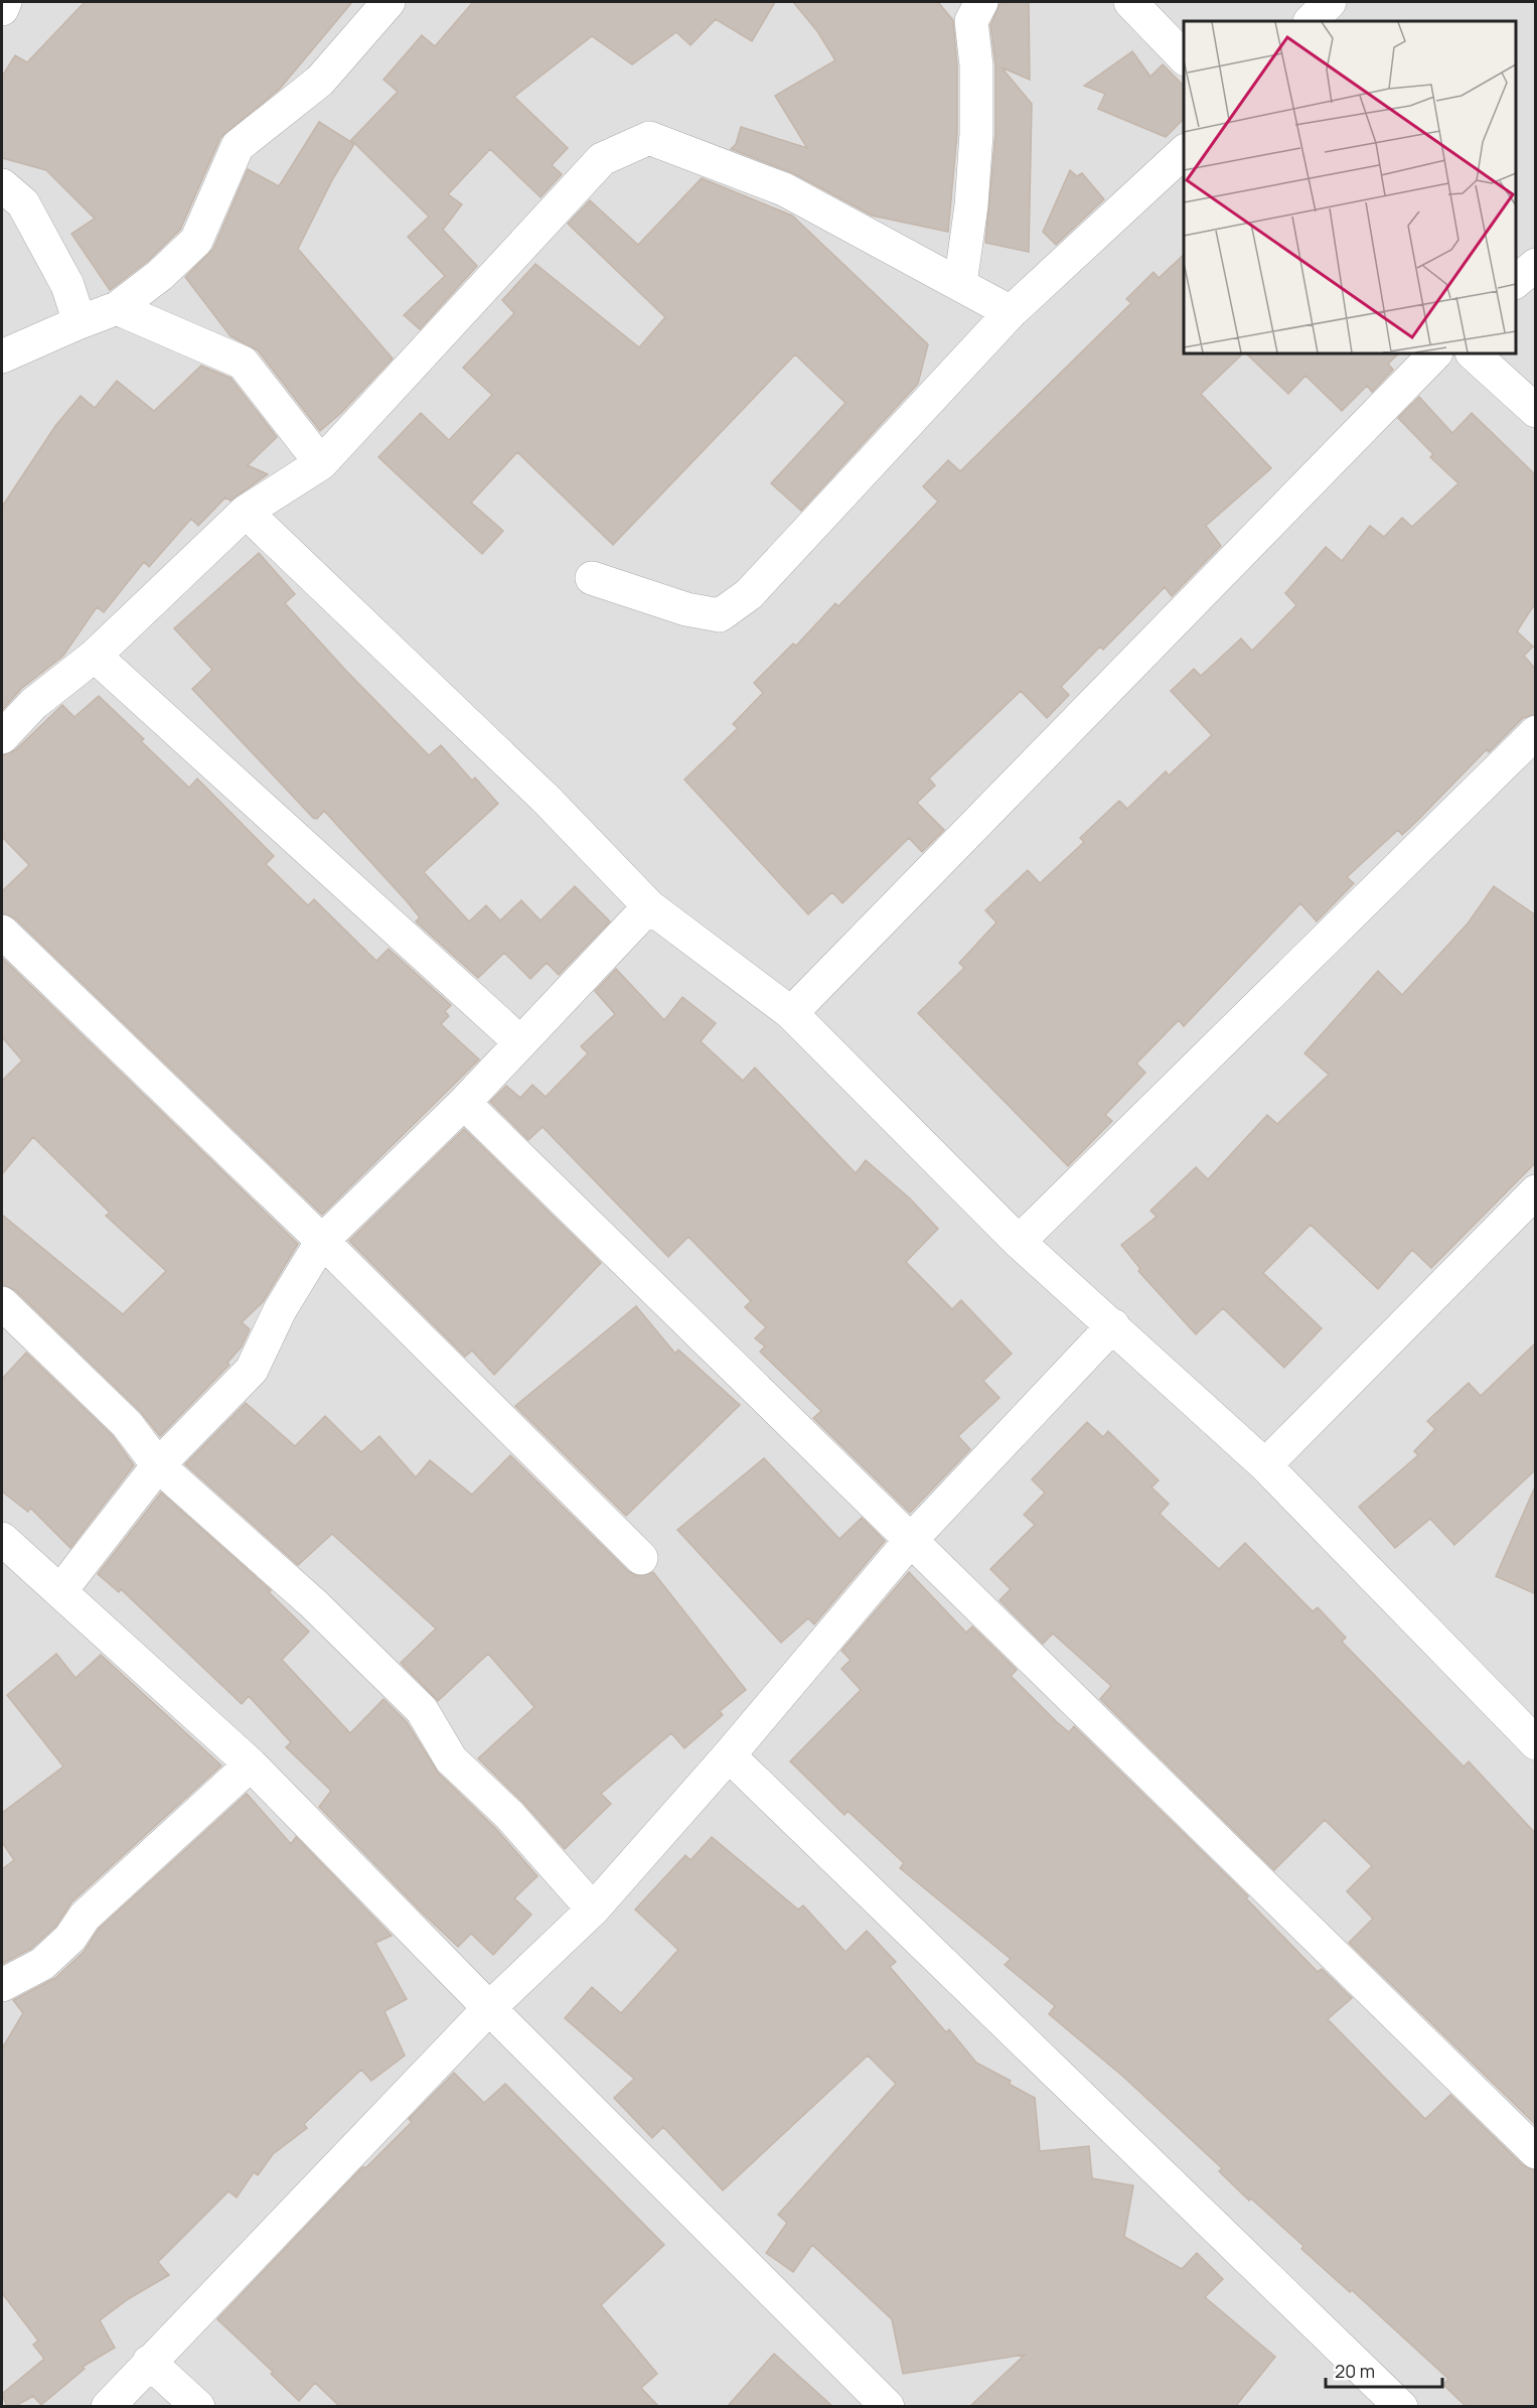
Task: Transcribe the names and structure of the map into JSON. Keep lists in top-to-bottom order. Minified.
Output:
{"scale_bar":"20 m"}
